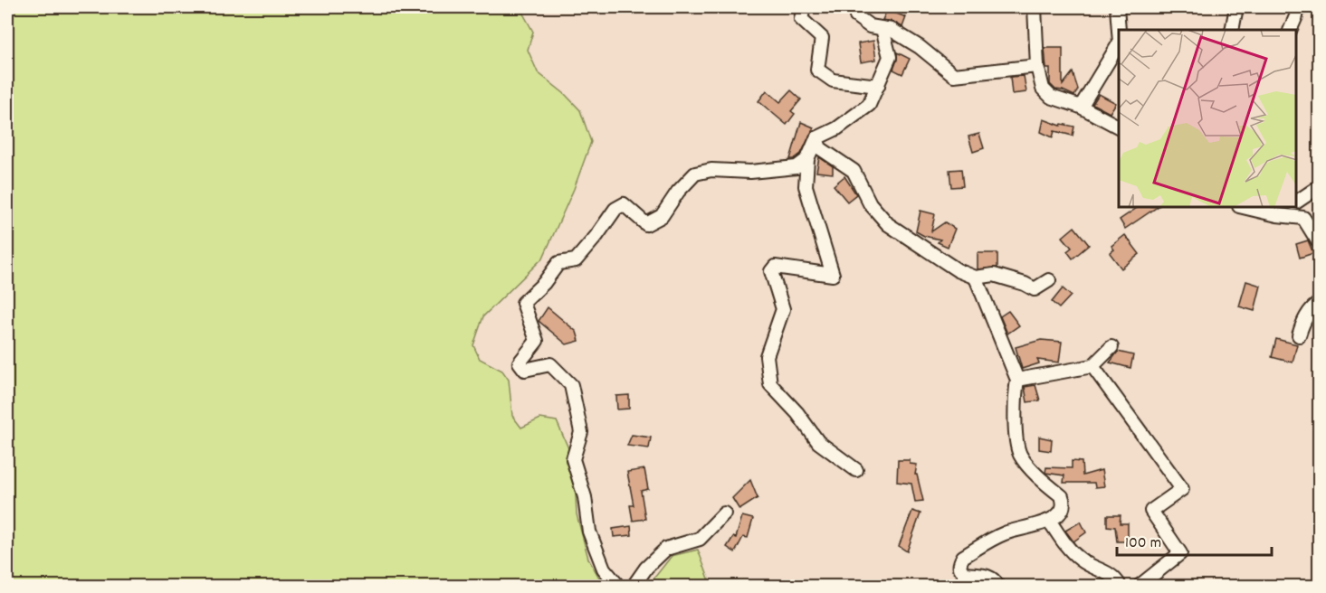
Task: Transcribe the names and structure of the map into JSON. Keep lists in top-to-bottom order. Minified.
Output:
{"scale_bar":"100 m"}
